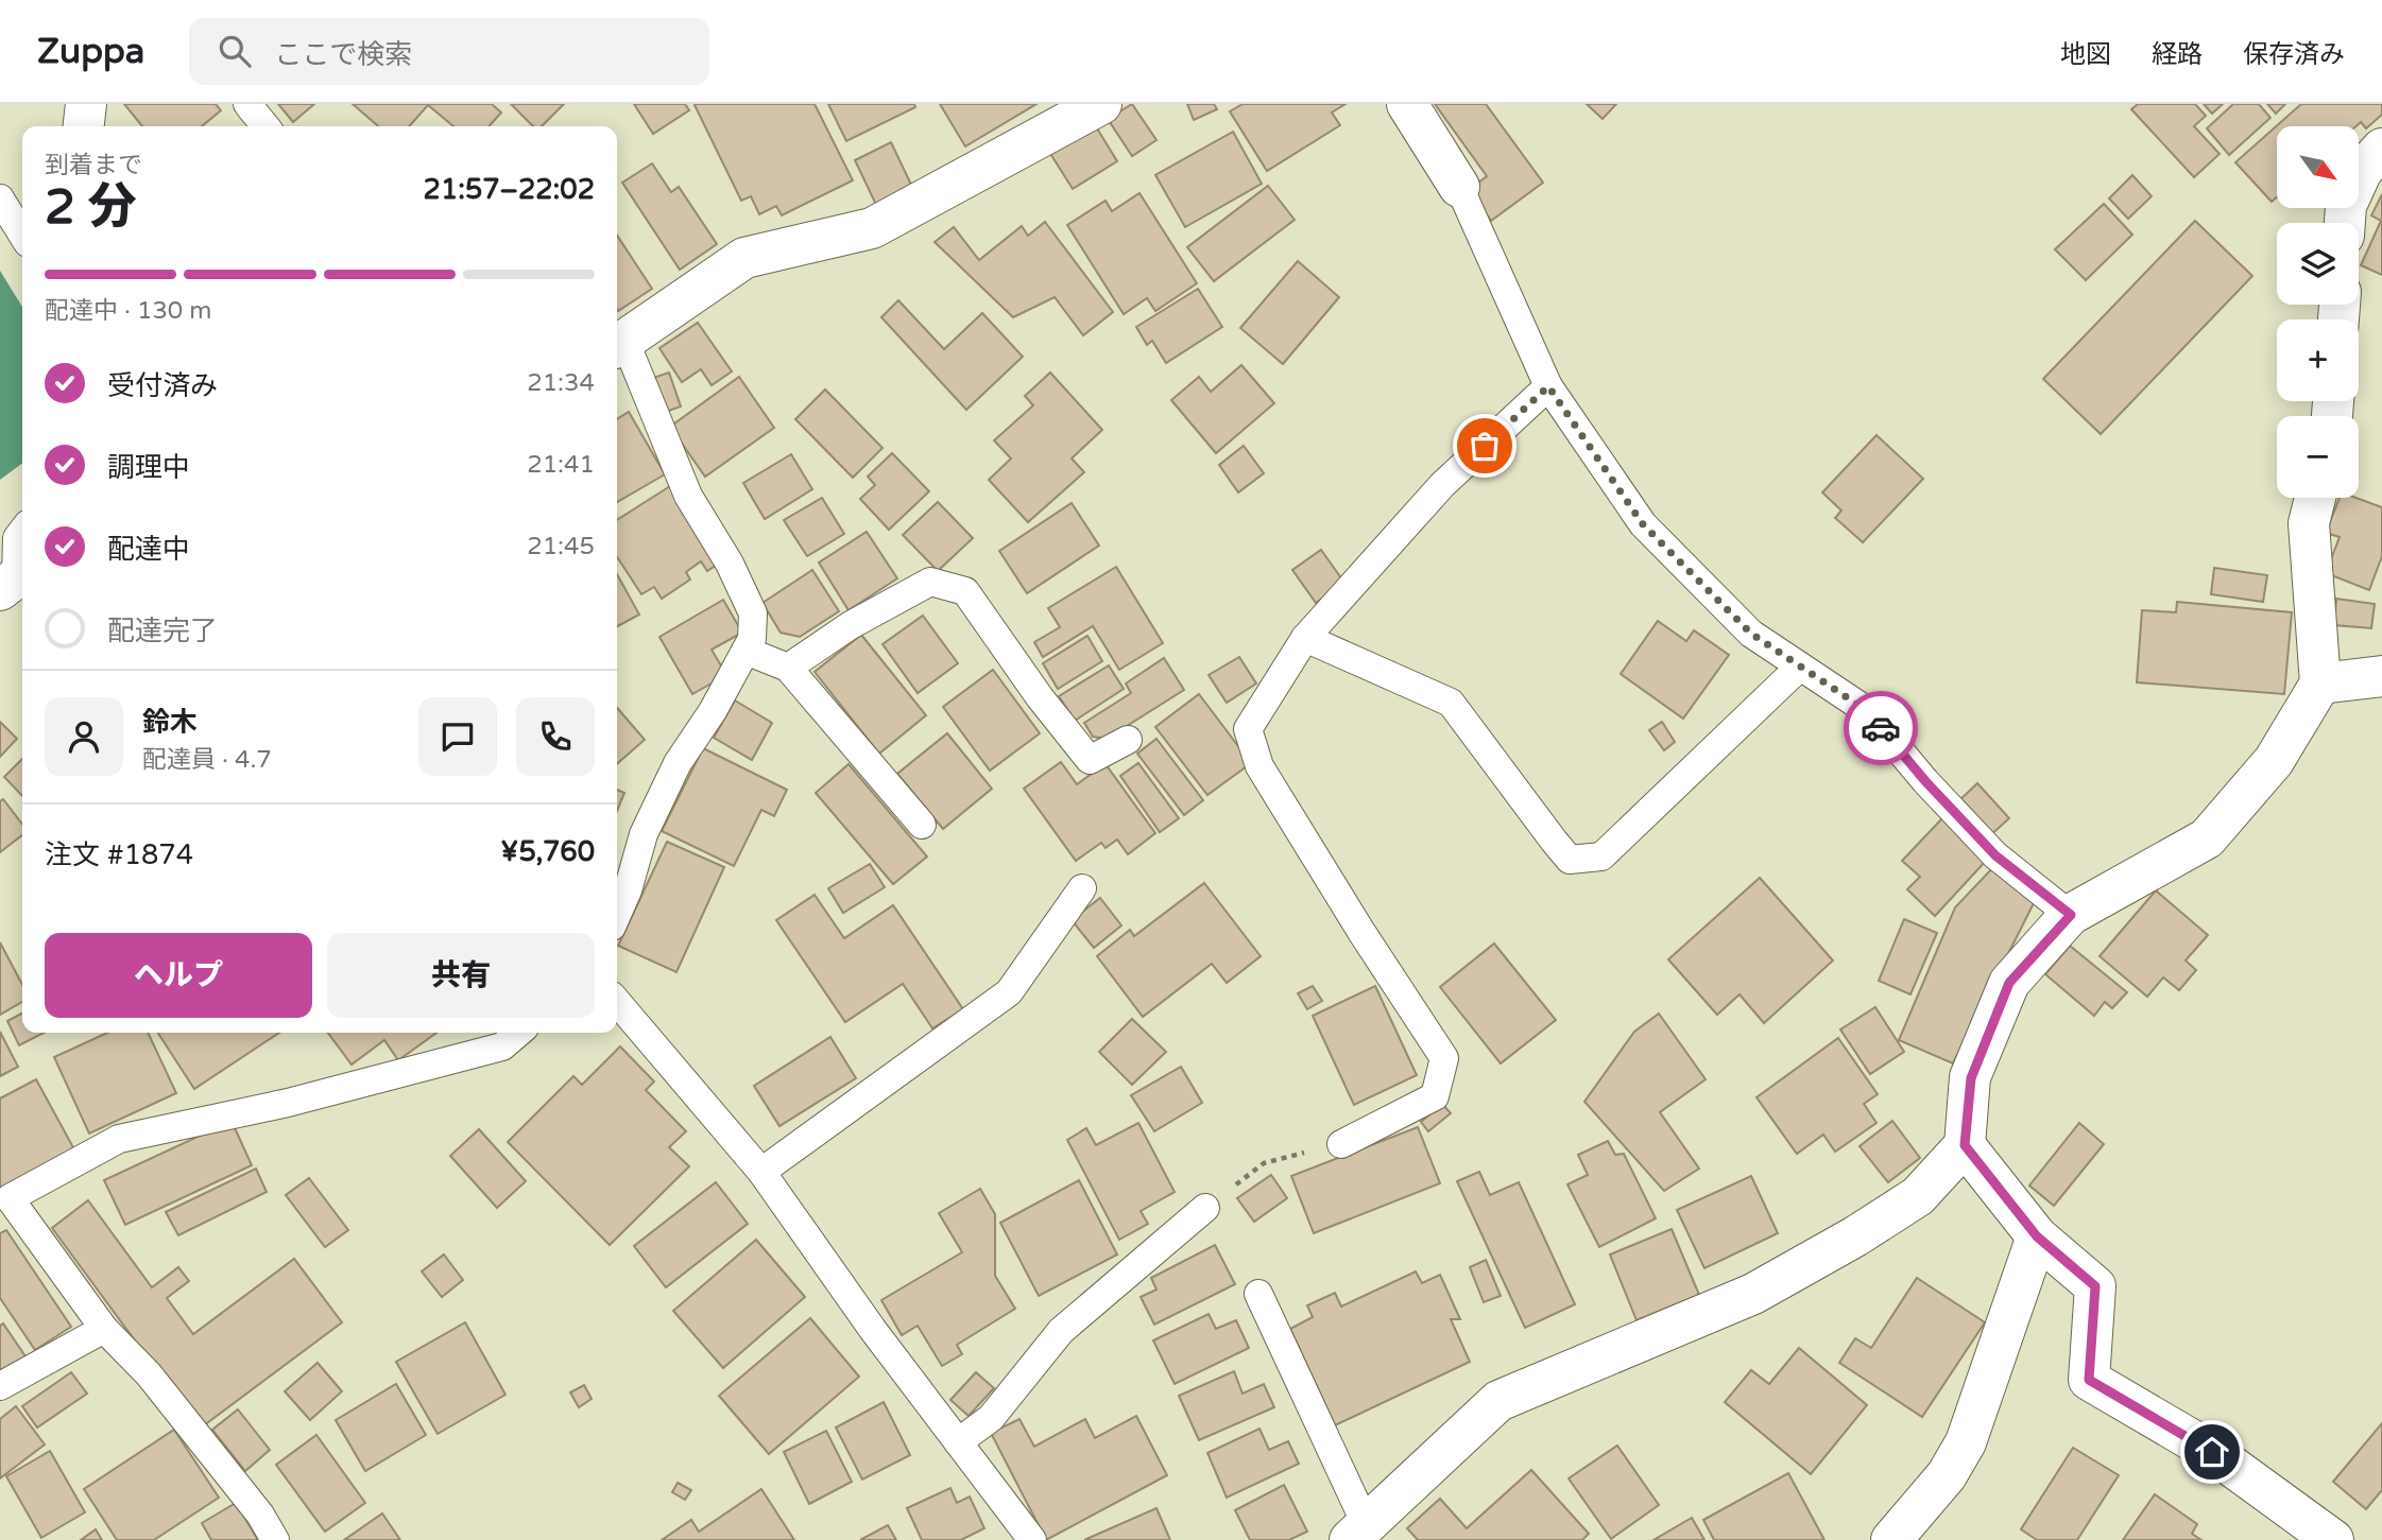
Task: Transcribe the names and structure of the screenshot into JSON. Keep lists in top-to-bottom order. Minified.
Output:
{"north":"bottom right","page":{"header":"Zuppa","search":"ここで検索","nav":["地図","経路","保存済み"],"map_buttons":["+","−"],"heading":["2 分","到着まで","21:57–22:02"],"panel":["鈴木","配達員 · 4.7","注文 #1874","¥5,760"],"bar":"配達中 · 130 m","list":[["受付済み","21:34"],["調理中","21:41"],["配達中","21:45"],"配達完了"],"buttons":["ヘルプ","共有"]}}
